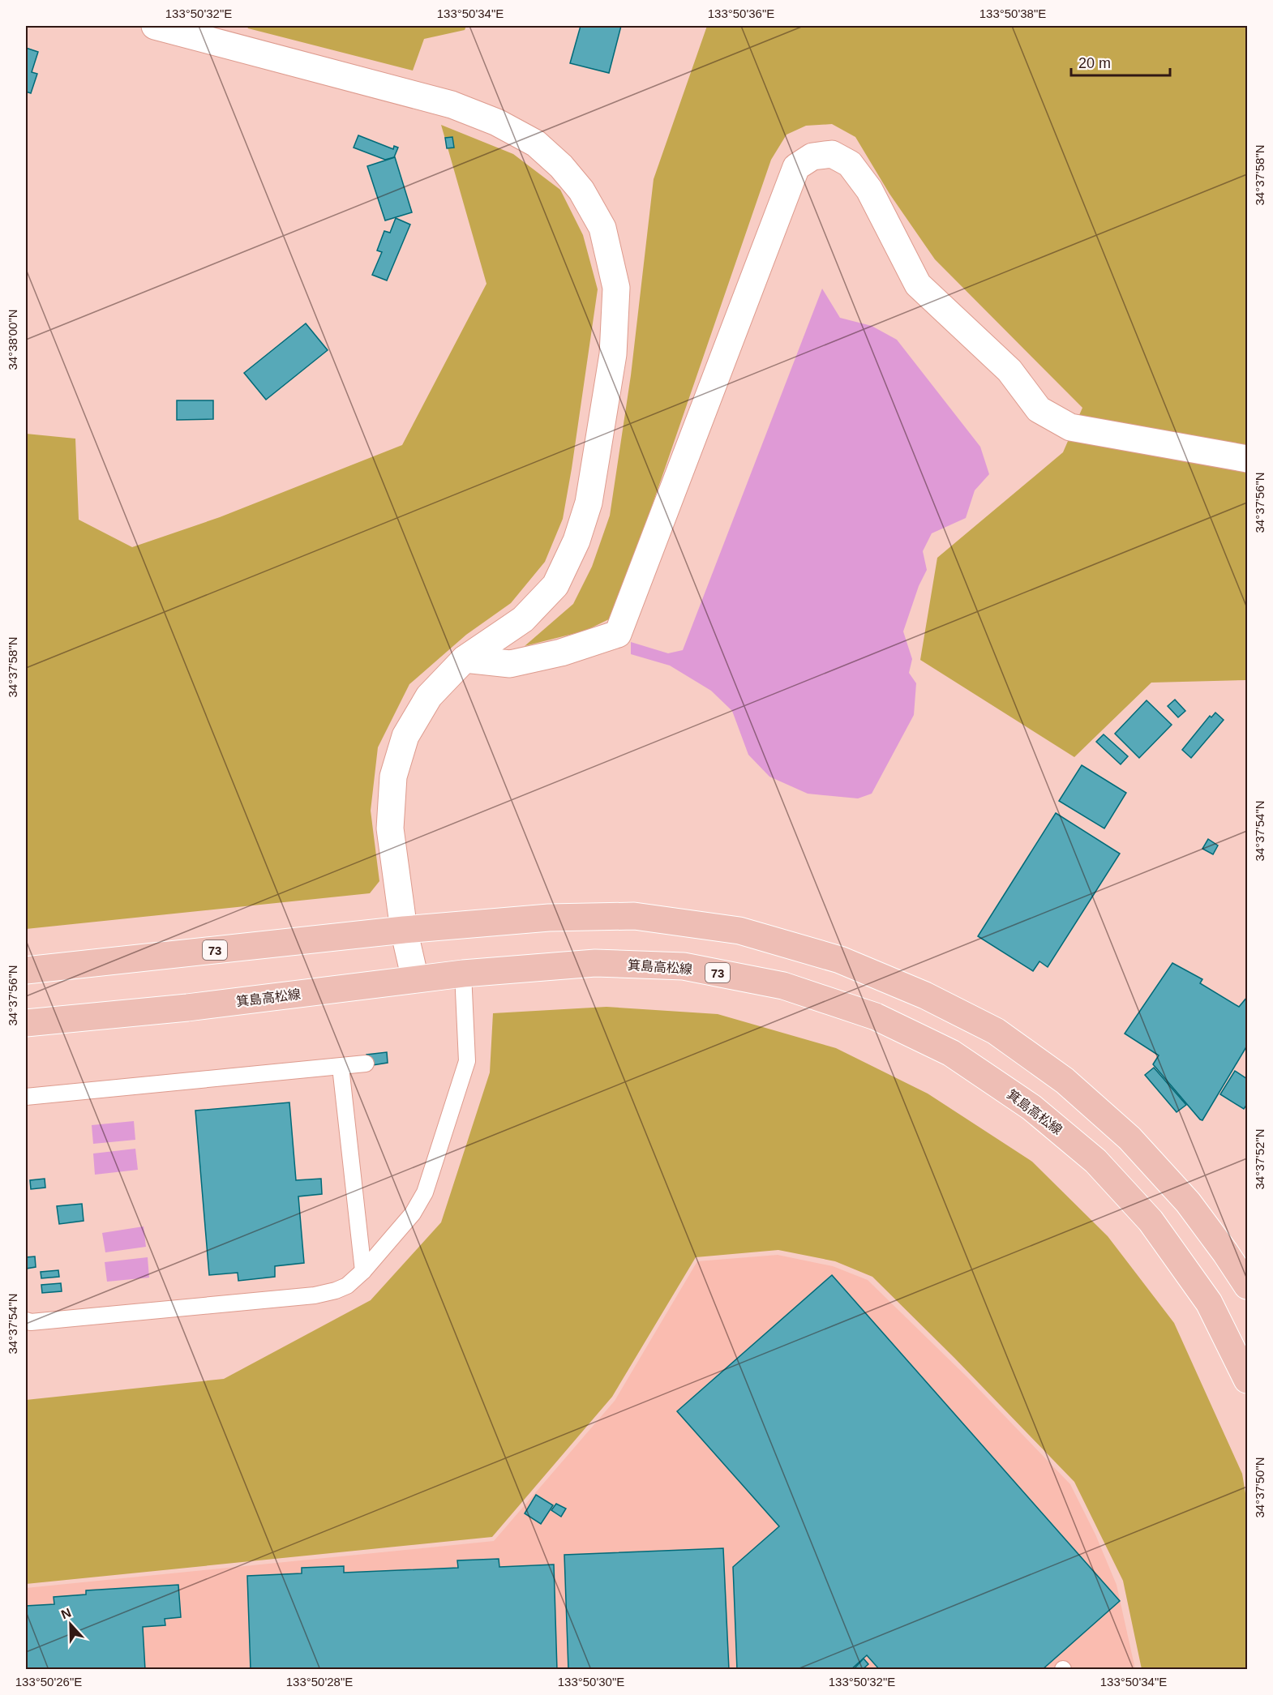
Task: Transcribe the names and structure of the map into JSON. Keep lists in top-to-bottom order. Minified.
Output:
{"streets":{"main road":["73","箕島高松線"]},"scale_bar":"20 m","north":"top","coordinates":["133°50'32\"E","133°50'34\"E","133°50'36\"E","133°50'38\"E","34°37'58\"N","34°38'00\"N","34°37'56\"N","34°37'54\"N","34°37'52\"N","34°37'50\"N","133°50'26\"E","133°50'28\"E","133°50'30\"E"]}
